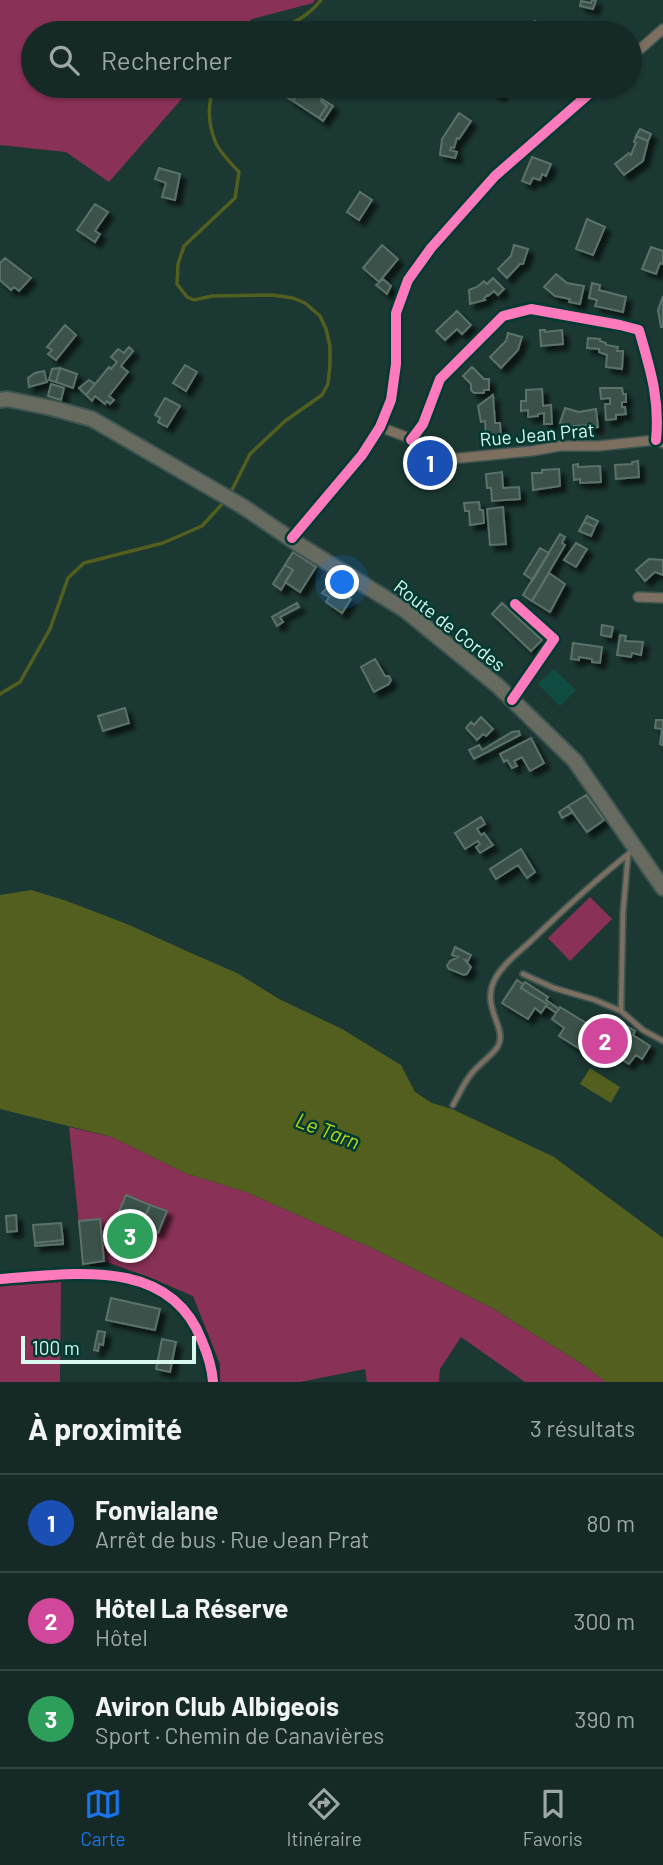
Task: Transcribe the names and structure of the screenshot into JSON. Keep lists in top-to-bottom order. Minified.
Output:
{"streets":{"main road":["Route de Cordes"],"street":["Rue Jean Prat"]},"water":["Le Tarn"],"scale_bar":"100 m","page":{"search":"Rechercher","pins":["1","2","3"],"scale":"100 m","heading":["À proximité","3 résultats"],"list":[{"mark":"1","name":"Fonvialane","note":"Arrêt de bus · Rue Jean Prat","value":"80 m"},{"mark":"2","name":"Hôtel La Réserve","note":"Hôtel","value":"300 m"},{"mark":"3","name":"Aviron Club Albigeois","note":"Sport · Chemin de Canavières","value":"390 m"}],"nav":["Carte","Itinéraire","Favoris"]}}
